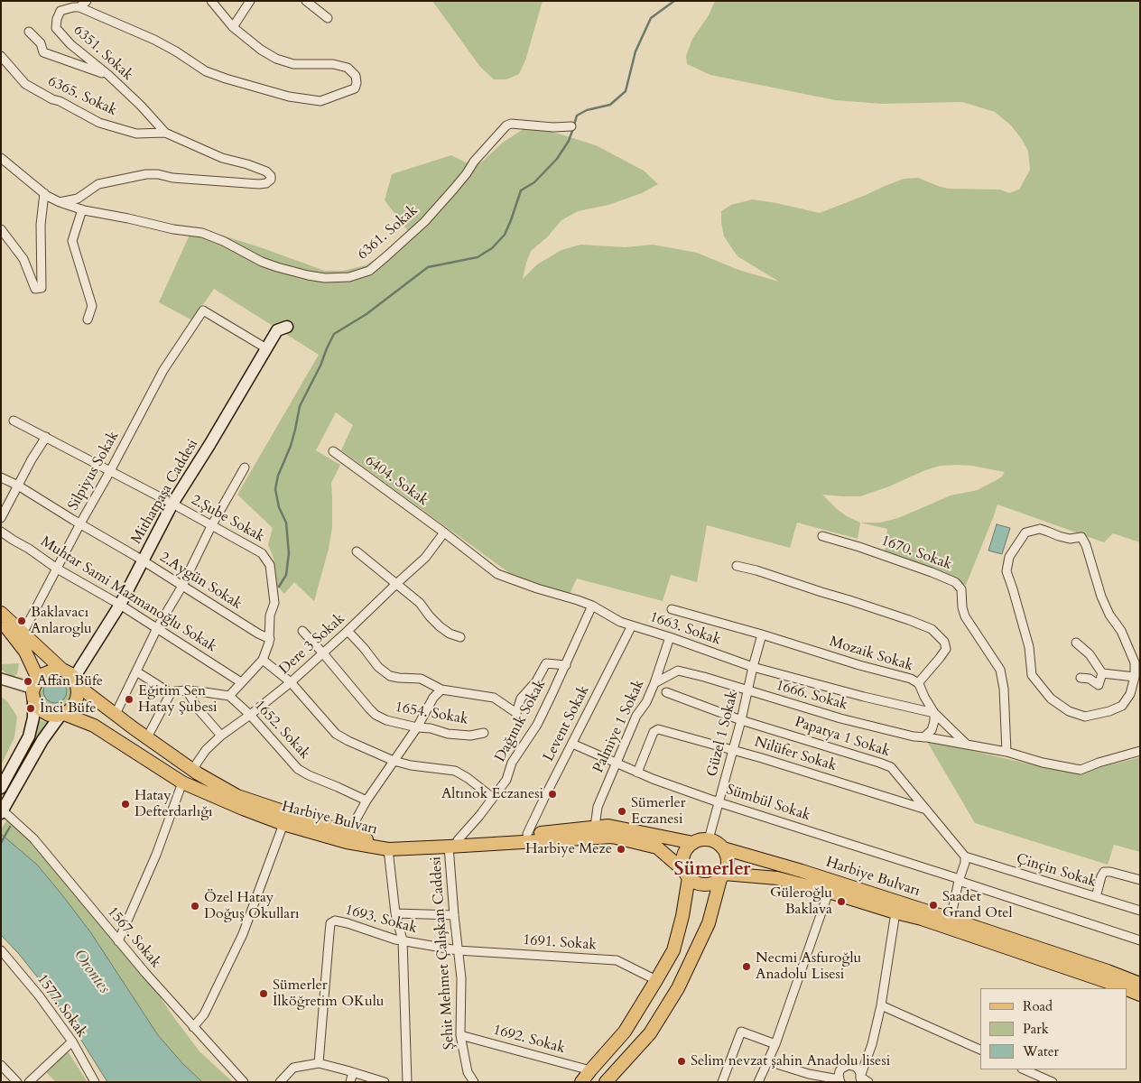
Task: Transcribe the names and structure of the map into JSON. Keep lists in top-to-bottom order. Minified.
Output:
{"streets":{"main road":["Mithatpaşa Caddesi","Harbiye Bulvarı"],"street":["6351. Sokak","6365. Sokak","6361. Sokak","Silpiyus Sokak","6404. Sokak","2.Şube Sokak","1670. Sokak","2.Aygün Sokak","Muhtar Sami Mazmanoğlu Sokak","1663. Sokak","Dere 3 Sokak","Mozaik Sokak","1666. Sokak","1654. Sokak","Dağınık Sokak","Levent Sokak","Palmiye 1 Sokak","1652. Sokak","Güzel 1 Sokak","Papatya 1 Sokak","Nilüfer Sokak","Sümbül Sokak","Çinçin Sokak","1693. Sokak","1567. Sokak","1691. Sokak","Şehit Mehmet Çalışkan Caddesi","1577. Sokak","1692. Sokak"]},"crossings":[["6351. Sokak","6365. Sokak"],["6351. Sokak","6361. Sokak"],["Silpiyus Sokak","Mithatpaşa Caddesi"],["Silpiyus Sokak","2.Şube Sokak"],["Silpiyus Sokak","2.Aygün Sokak"],["Silpiyus Sokak","Muhtar Sami Mazmanoğlu Sokak"],["Silpiyus Sokak","Harbiye Bulvarı"],["6404. Sokak","1663. Sokak"],["6404. Sokak","Dere 3 Sokak"],["Mithatpaşa Caddesi","2.Şube Sokak"],["Mithatpaşa Caddesi","2.Aygün Sokak"],["Mithatpaşa Caddesi","Muhtar Sami Mazmanoğlu Sokak"],["Mithatpaşa Caddesi","Harbiye Bulvarı"],["2.Şube Sokak","2.Aygün Sokak"],["1663. Sokak","Dere 3 Sokak"],["1663. Sokak","Mozaik Sokak"],["1663. Sokak","Dağınık Sokak"],["1663. Sokak","Levent Sokak"],["1663. Sokak","Palmiye 1 Sokak"],["1663. Sokak","Güzel 1 Sokak"],["Dere 3 Sokak","1654. Sokak"],["Dere 3 Sokak","1652. Sokak"],["Dere 3 Sokak","Harbiye Bulvarı"],["Mozaik Sokak","1666. Sokak"],["Mozaik Sokak","Güzel 1 Sokak"],["1666. Sokak","Palmiye 1 Sokak"],["1666. Sokak","Güzel 1 Sokak"],["Dağınık Sokak","Harbiye Bulvarı"],["Dağınık Sokak","Şehit Mehmet Çalışkan Caddesi"],["Levent Sokak","Sümbül Sokak"],["Levent Sokak","Harbiye Bulvarı"],["Palmiye 1 Sokak","Sümbül Sokak"],["Palmiye 1 Sokak","Harbiye Bulvarı"],["Güzel 1 Sokak","Papatya 1 Sokak"],["Güzel 1 Sokak","Nilüfer Sokak"],["Güzel 1 Sokak","Sümbül Sokak"],["Güzel 1 Sokak","Harbiye Bulvarı"],["Papatya 1 Sokak","Nilüfer Sokak"],["Papatya 1 Sokak","Çinçin Sokak"],["Nilüfer Sokak","Sümbül Sokak"],["Harbiye Bulvarı","Şehit Mehmet Çalışkan Caddesi"],["1693. Sokak","1691. Sokak"],["1693. Sokak","Şehit Mehmet Çalışkan Caddesi"],["1691. Sokak","Şehit Mehmet Çalışkan Caddesi"],["Şehit Mehmet Çalışkan Caddesi","1692. Sokak"]],"districts":["Sümerler"],"water":["Orontes"],"places":["Baklavacı Anlaroglu","Affan Büfe","Eğitim Sen Hatay Şubesi","İnci Büfe","Altınok Eczanesi","Hatay Defterdarlığı","Sümerler Eczanesi","Harbiye Meze","Güleroğlu Baklava","Saadet Grand Otel","Özel Hatay Doğuş Okulları","Necmi Asfuroğlu Anadolu Lisesi","Sümerler İlköğretim OKulu","Selim nevzat şahin Anadolu lisesi"],"legend":["Road","Park","Water"]}
